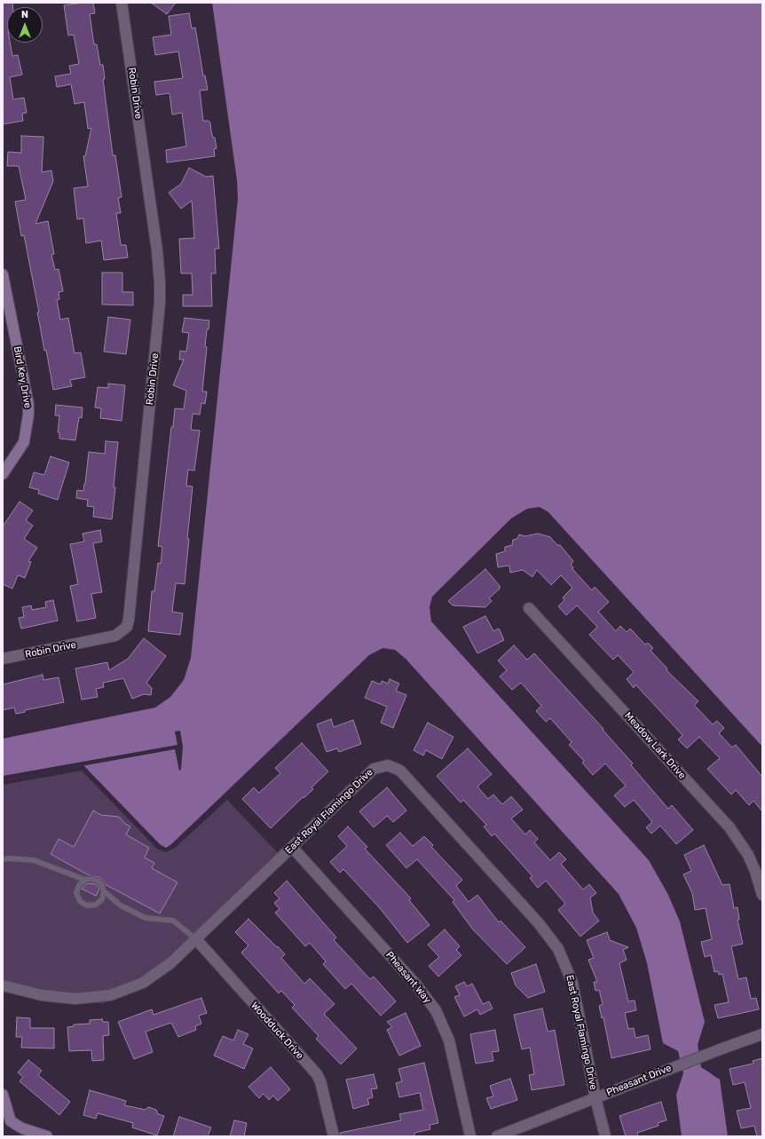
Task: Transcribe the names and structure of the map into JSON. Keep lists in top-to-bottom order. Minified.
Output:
{"streets":{"street":["Robin Drive","Bird Key Drive","Meadow Lark Drive","East Royal Flamingo Drive","Pheasant Way","Woodduck Drive","Pheasant Drive"]},"crossings":[["East Royal Flamingo Drive","Pheasant Way"],["East Royal Flamingo Drive","Woodduck Drive"],["East Royal Flamingo Drive","Pheasant Drive"]],"north":"top"}
